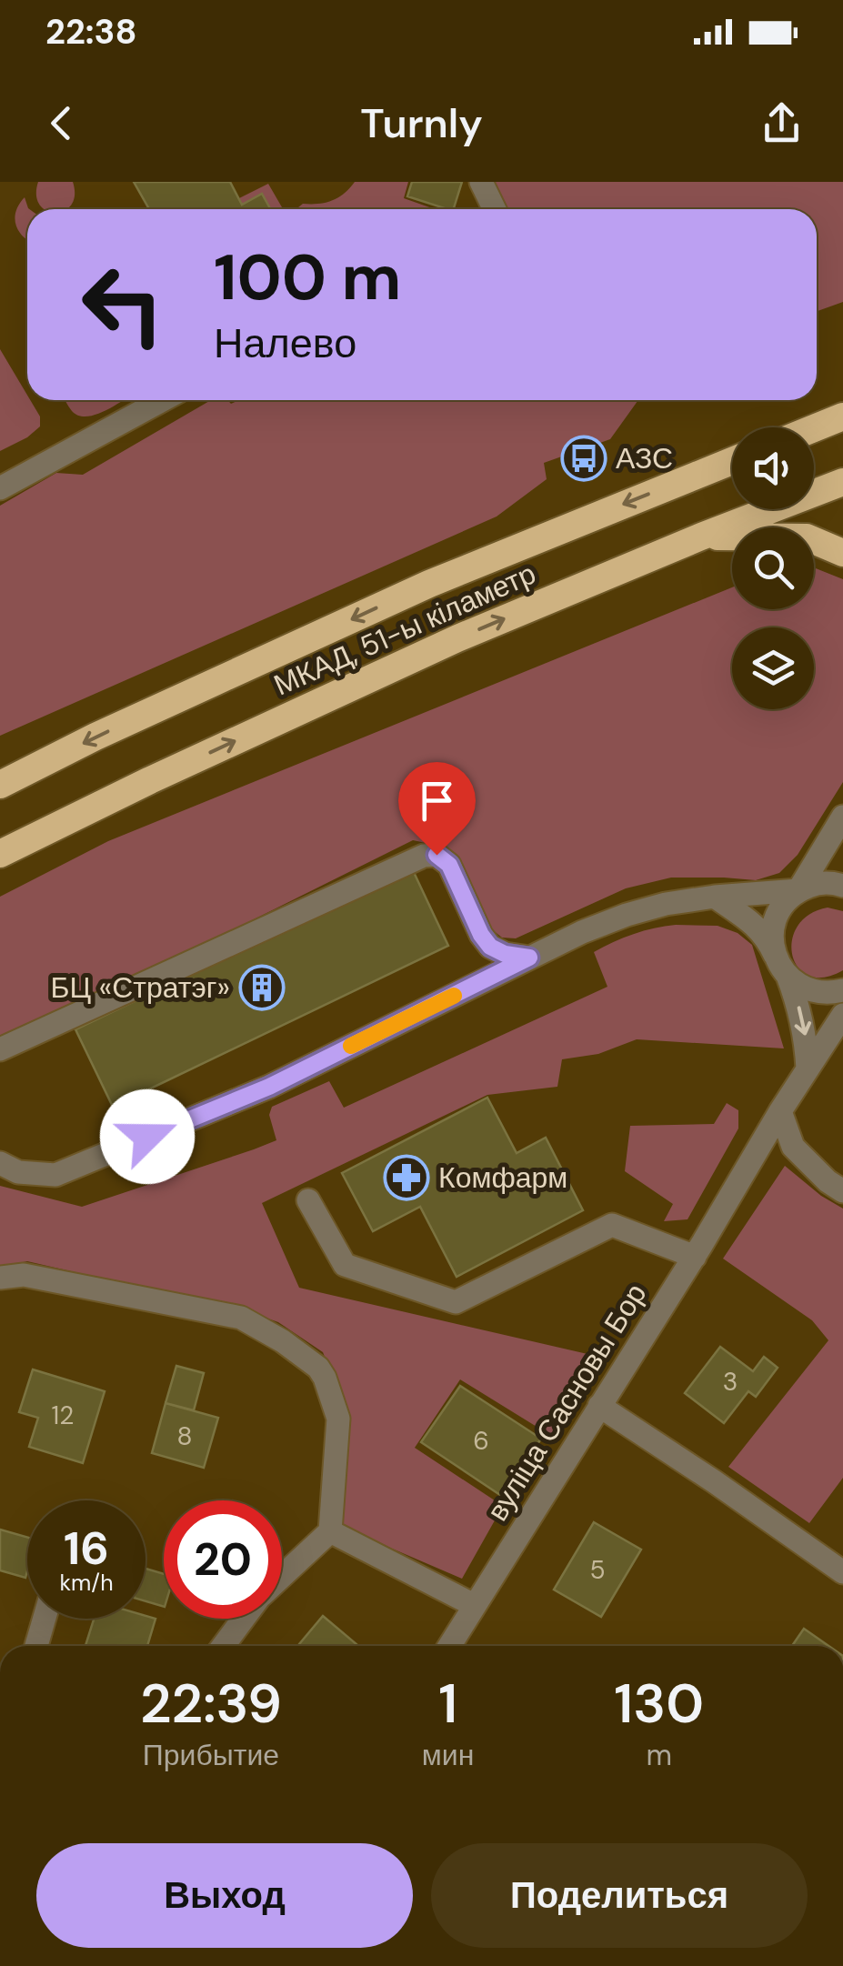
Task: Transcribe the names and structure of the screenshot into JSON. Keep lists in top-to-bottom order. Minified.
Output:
{"streets":{"highway":["МКАД, 51-ы кіламетр"],"street":["вуліца Сасновы Бор"]},"places":{"bus stop":["АЗС"],"building":["БЦ «Стратэг»"],"pharmacy":["Комфарм"]},"house_numbers":["3","12","8","6","5"],"page":{"status":"22:38","header":"Turnly","turn":["100 m","Налево"],"speed":"16 km/h","limit":"20","eta":["22:39","Прибытие","1","мин","130","m"],"buttons":["Выход","Поделиться"]}}
